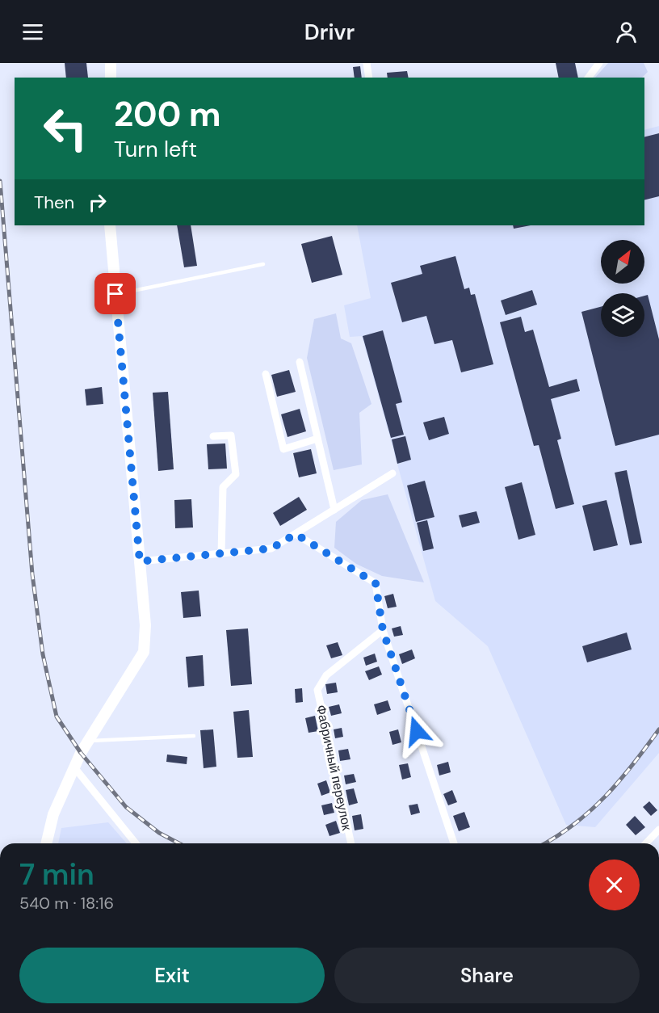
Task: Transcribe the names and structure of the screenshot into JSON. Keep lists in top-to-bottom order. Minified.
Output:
{"streets":{"street":["Фабричный переулок"]},"north":"top right","page":{"header":"Drivr","turn":["200 m","Turn left"],"then":"Then","heading":["7 min","540 m · 18:16"],"buttons":["Exit","Share"]}}
